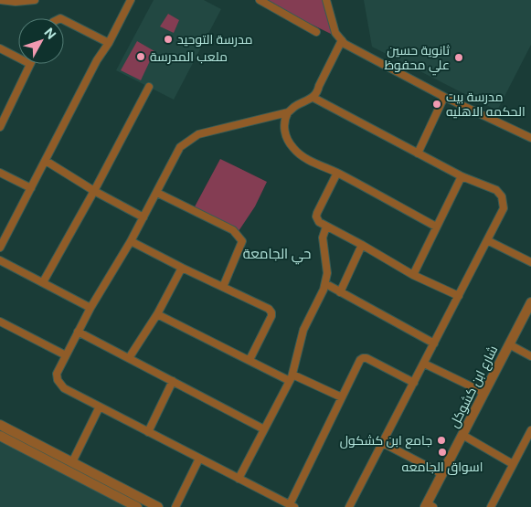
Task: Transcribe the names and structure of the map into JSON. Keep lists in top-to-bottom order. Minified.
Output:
{"streets":{"street":["شارع ابن كشوكل"]},"districts":["حي الجامعة"],"places":["مدرسة التوحيد","ملعب المدرسة","ثانوية حسين علي محفوظ","مدرسة بيت الحكمه الاهليه","جامع ابن كشكول","اسواق الجامعه"],"north":"top right"}
